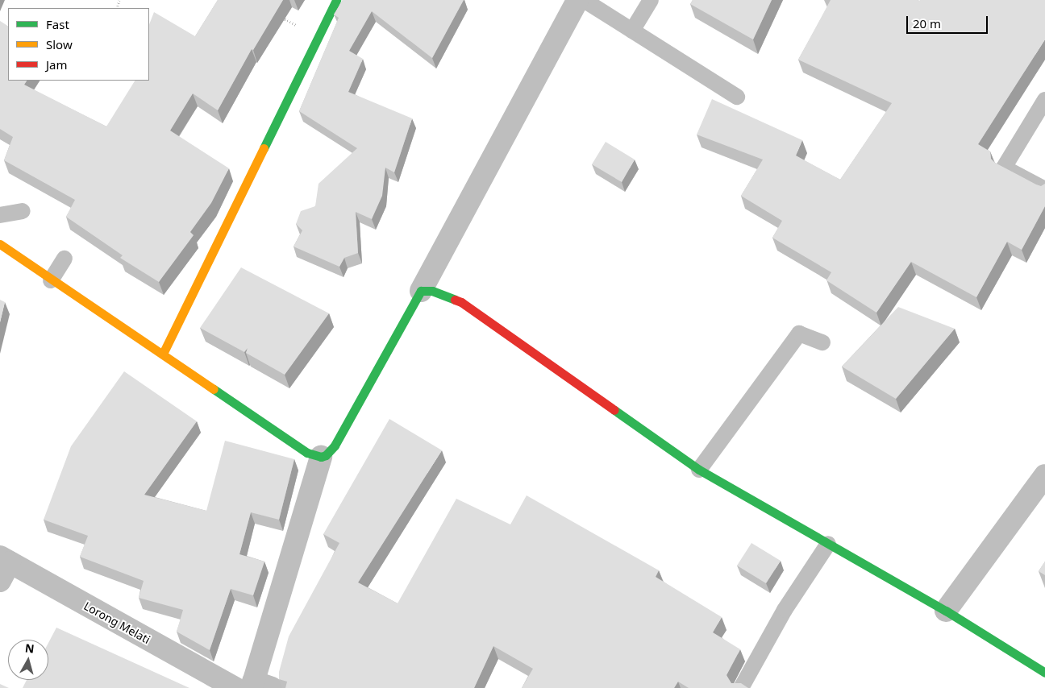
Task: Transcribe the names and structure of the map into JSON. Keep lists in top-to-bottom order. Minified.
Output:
{"streets":{"street":["Lorong Melati"]},"legend":["Fast","Slow","Jam"],"scale_bar":"20 m","north":"top"}
